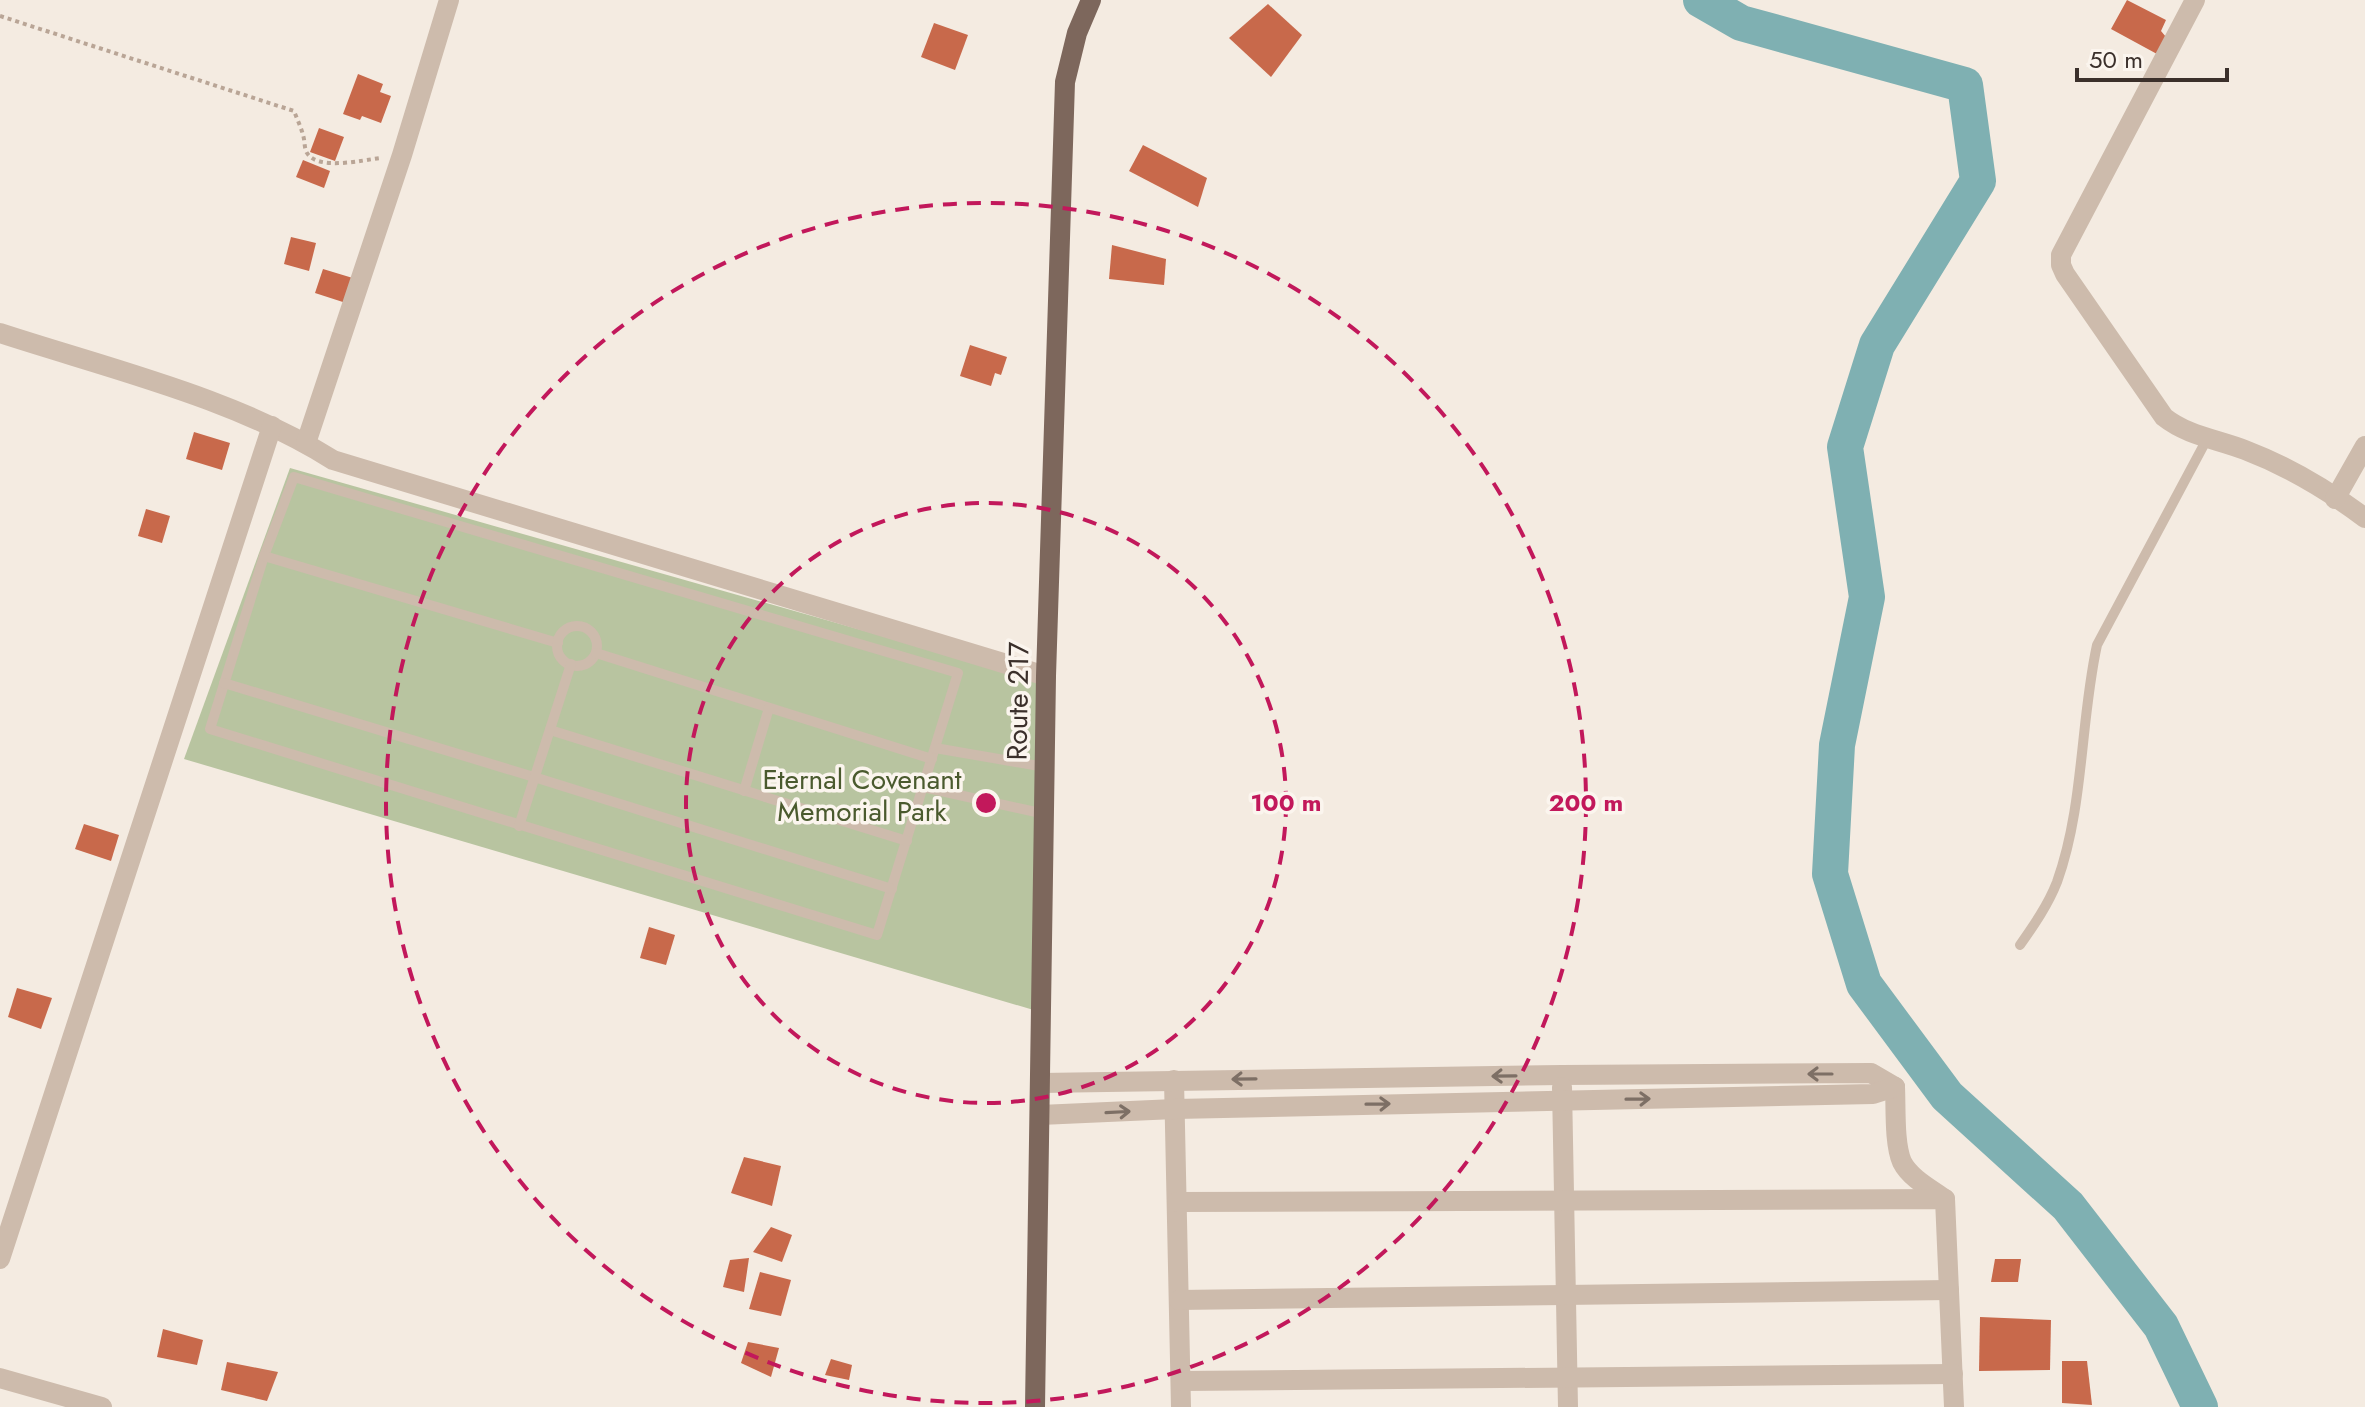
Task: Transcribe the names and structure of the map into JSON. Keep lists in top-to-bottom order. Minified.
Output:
{"streets":{"main road":["Route 217"]},"parks":["Eternal Covenant Memorial Park"],"scale_bar":"50 m","rings":["100 m","200 m"]}
